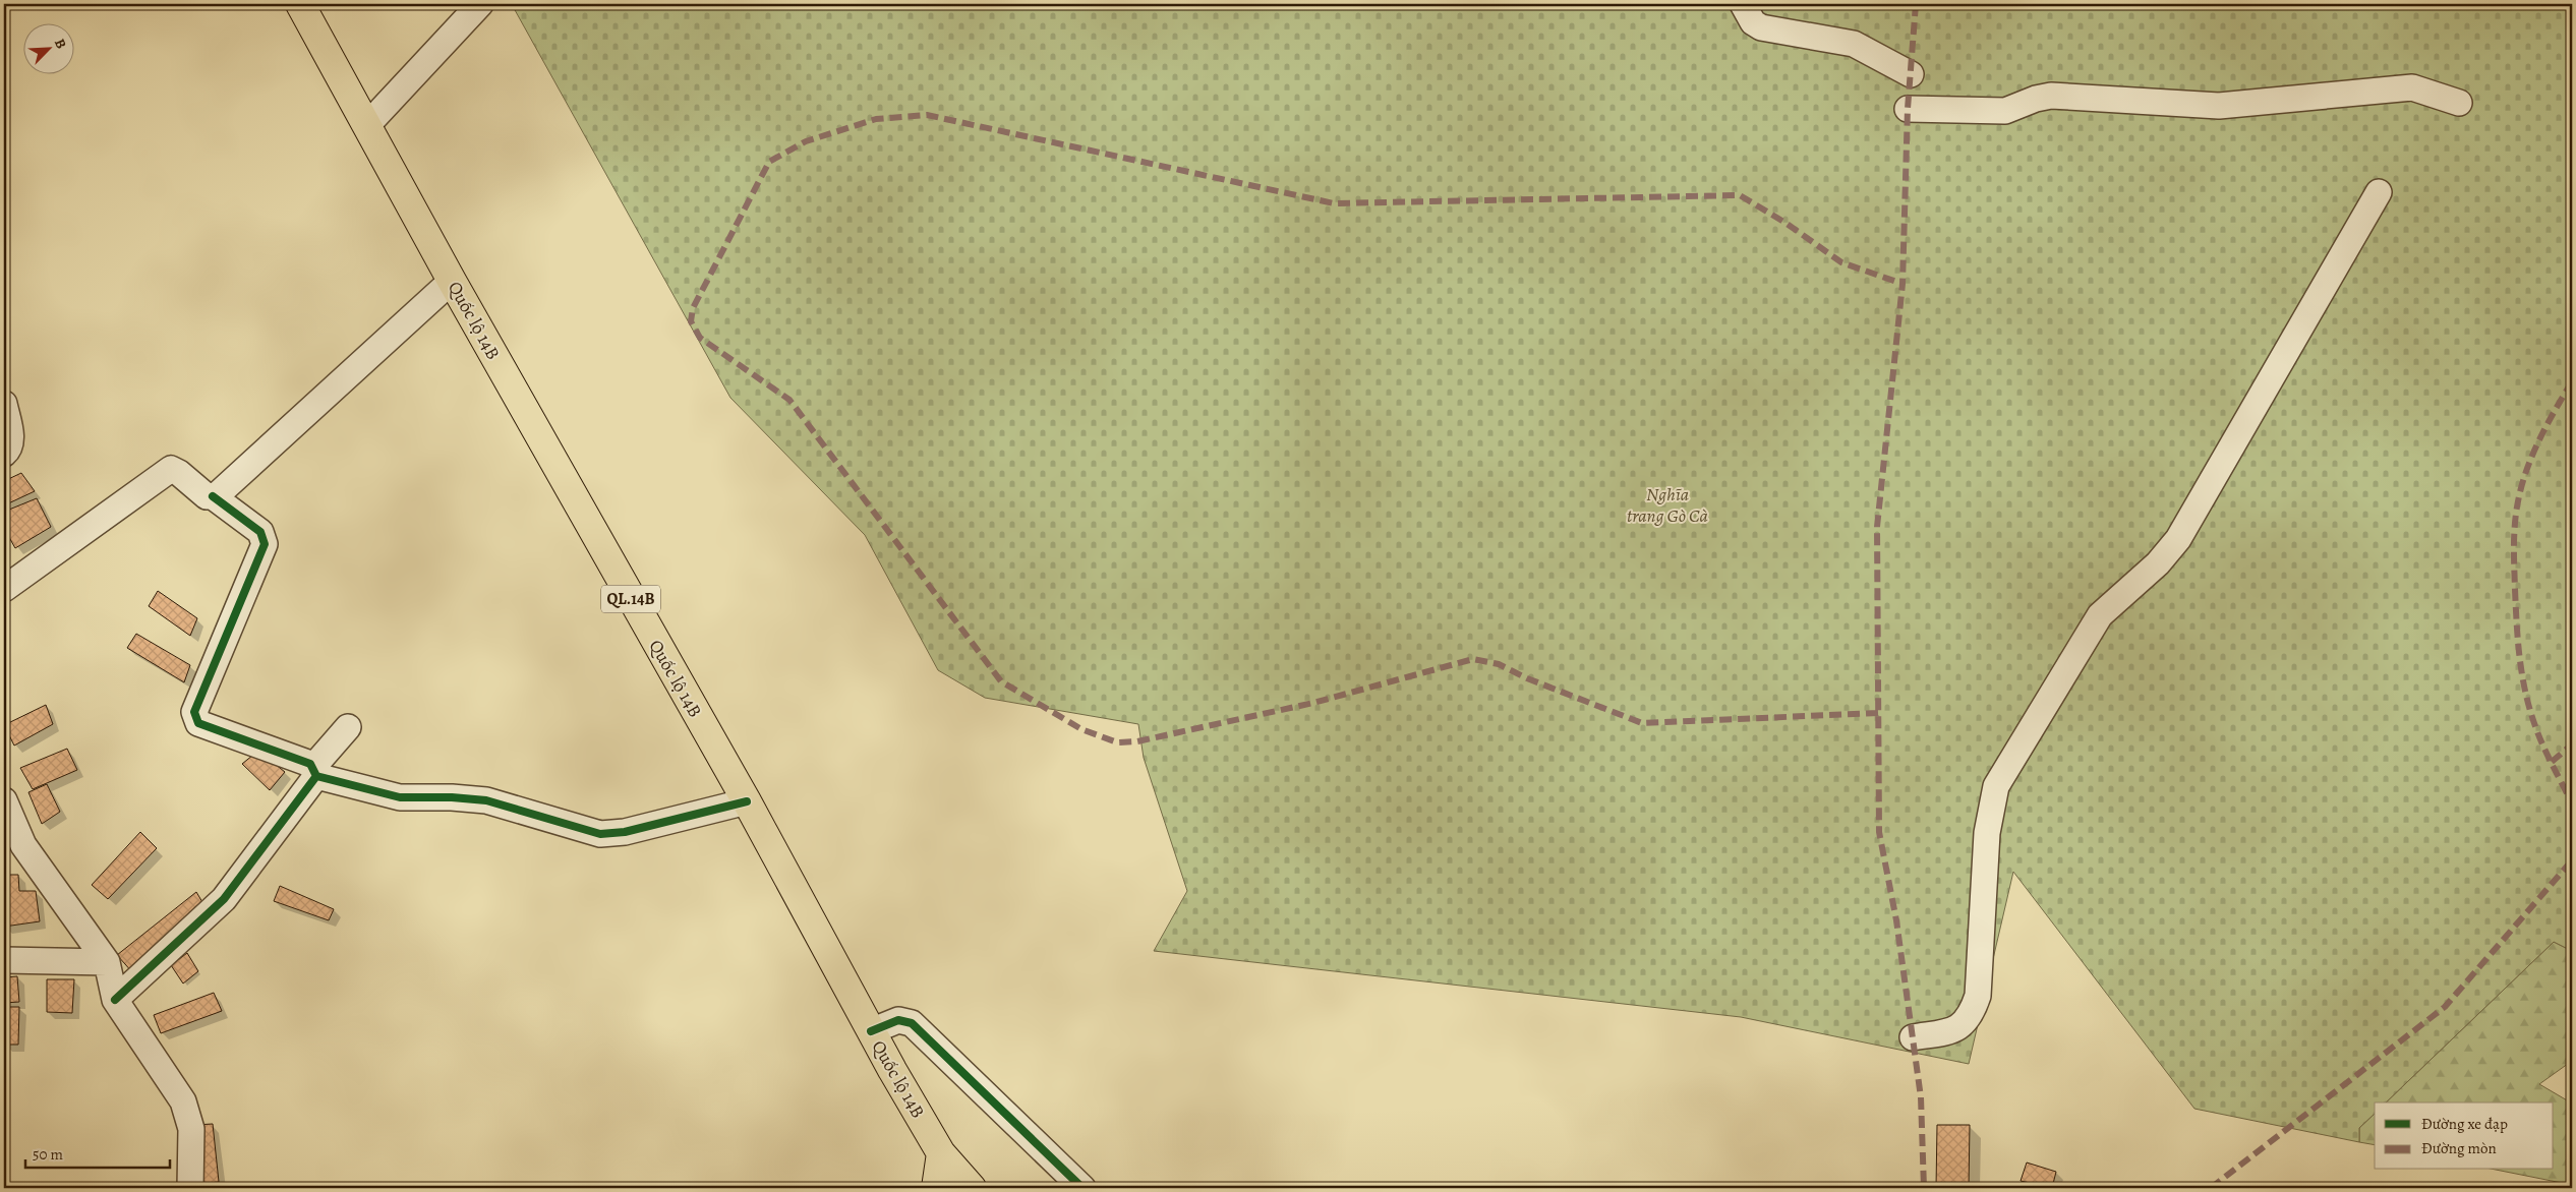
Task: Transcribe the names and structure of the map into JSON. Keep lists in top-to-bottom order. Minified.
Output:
{"streets":{"highway":["Quốc lộ 14B","QL.14B"]},"parks":["Nghĩa trang Gò Cà"],"legend":["Đường xe đạp","Đường mòn"],"scale_bar":"50 m","north":"top right"}
